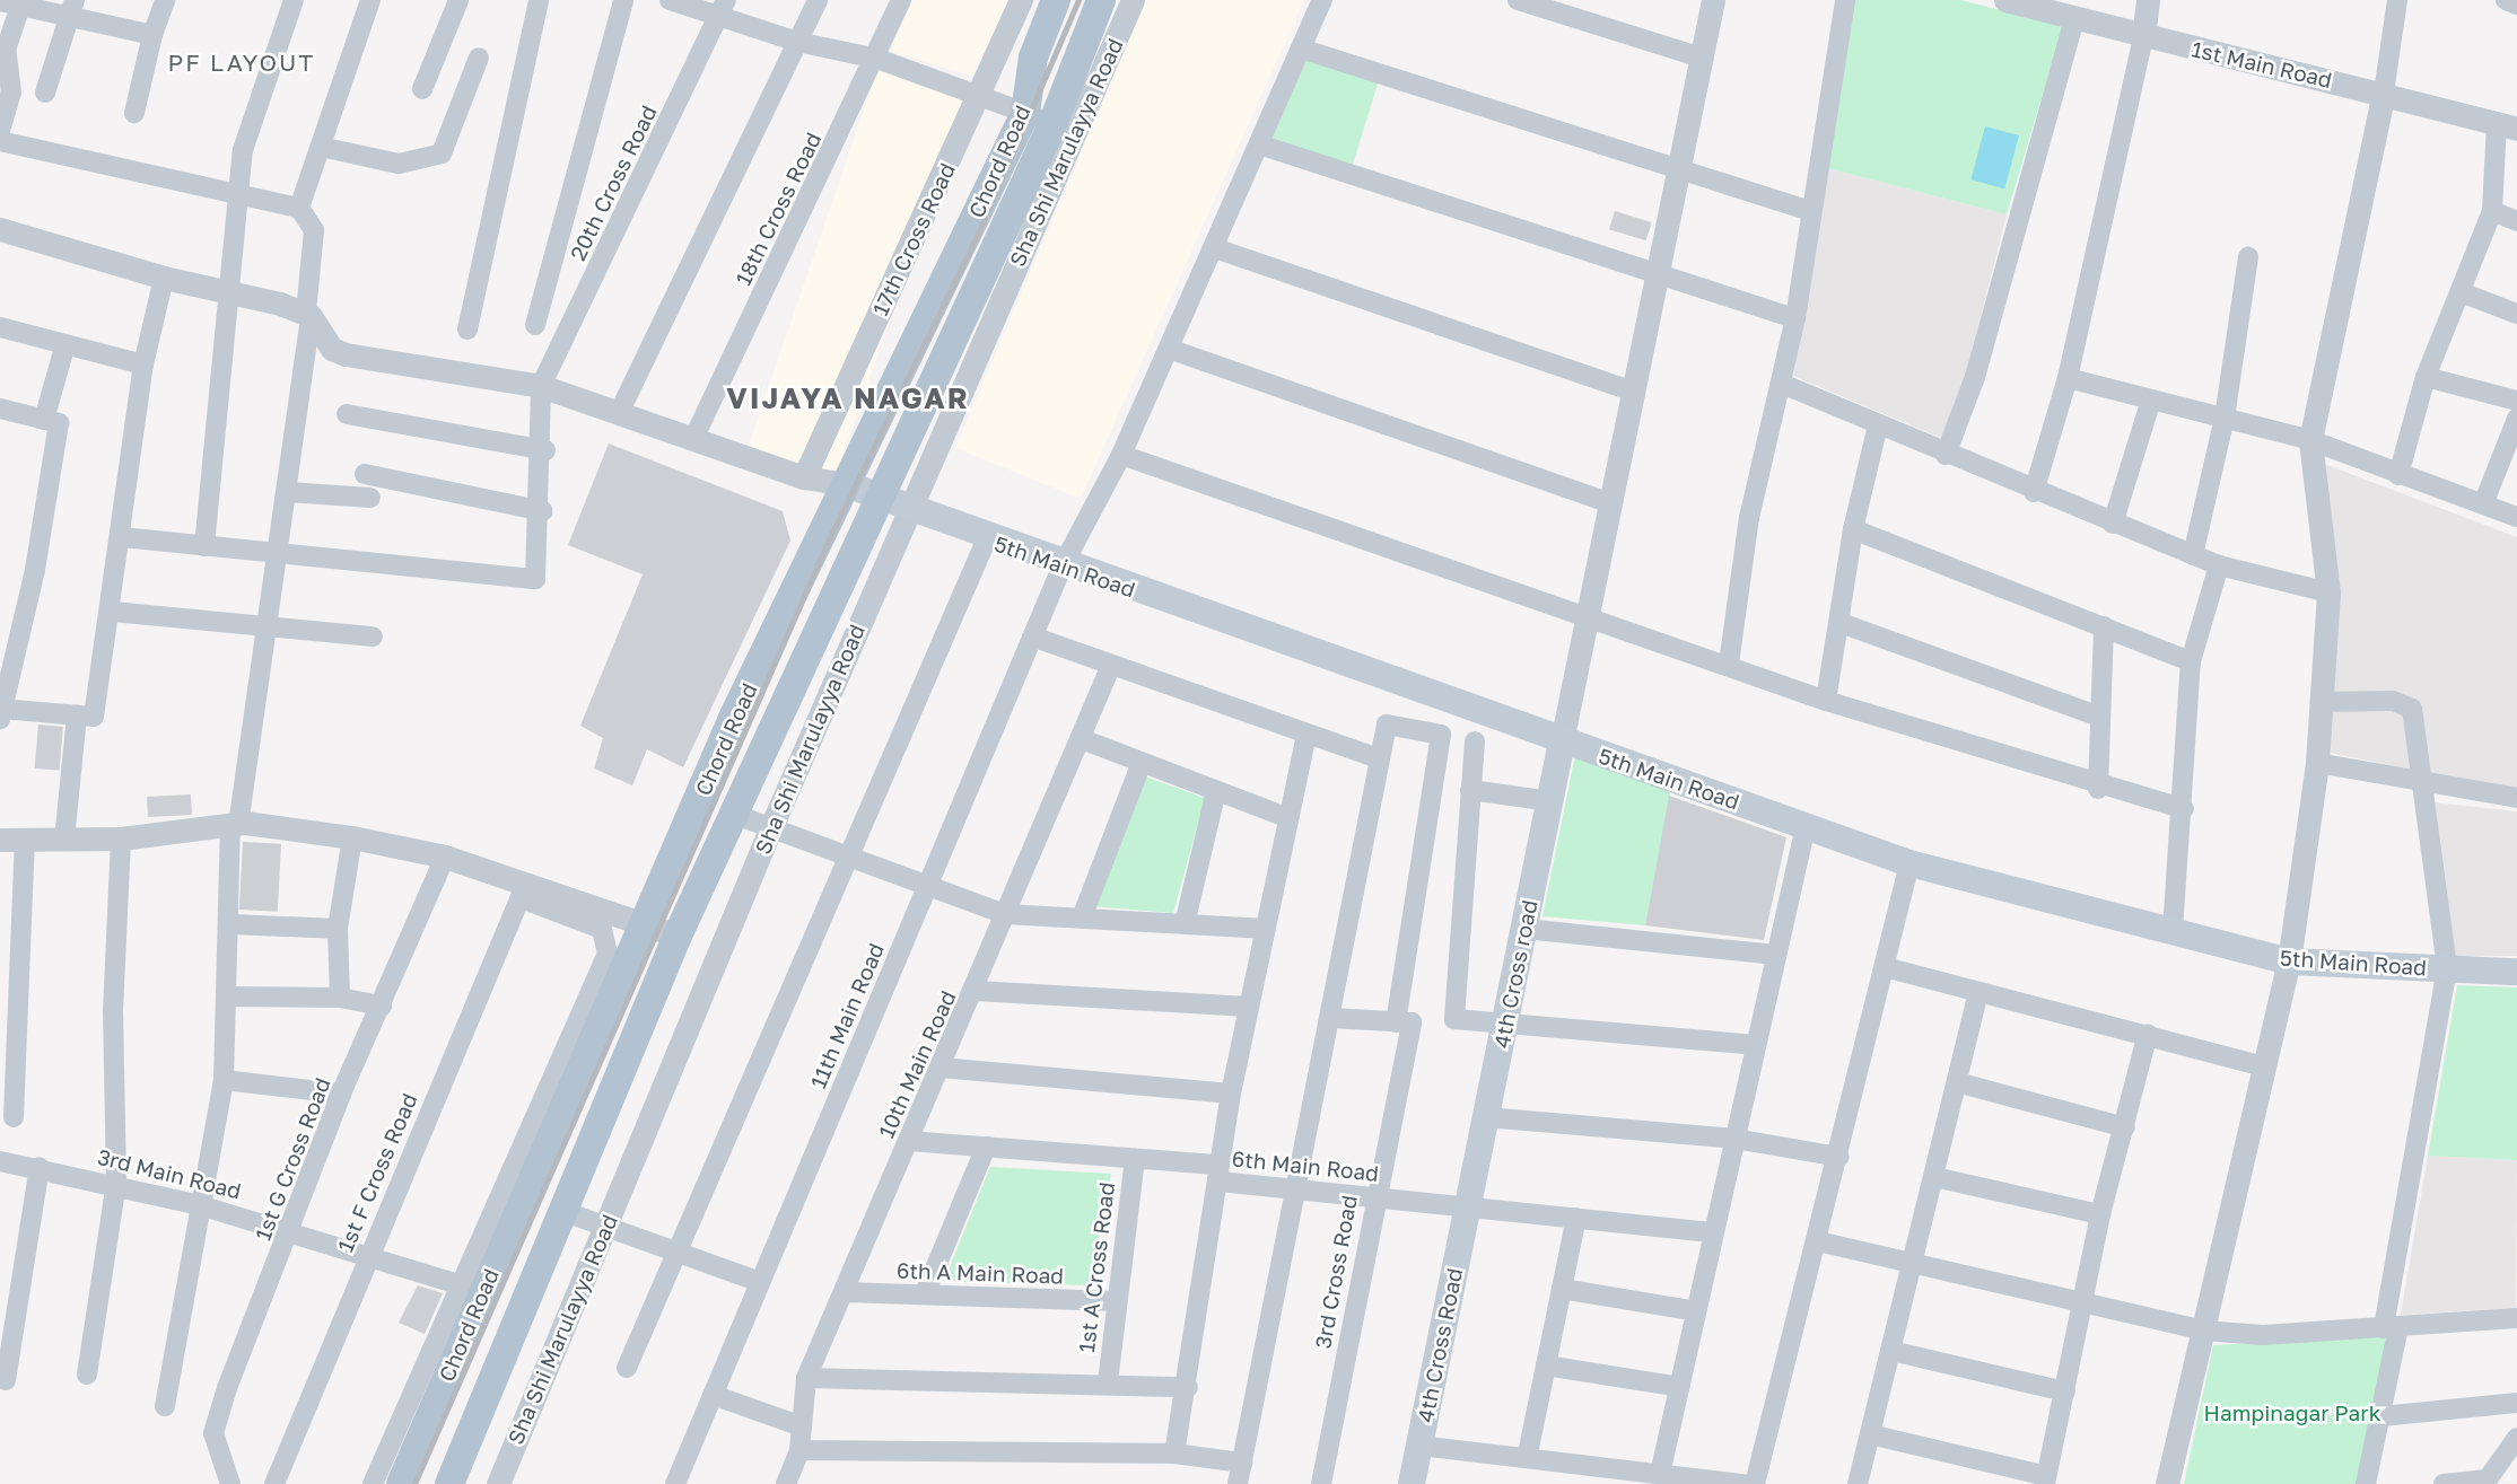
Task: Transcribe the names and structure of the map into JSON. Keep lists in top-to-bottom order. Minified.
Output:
{"streets":{"main road":["Chord Road","5th Main Road","4th Cross road","4th Cross Road"],"street":["1st Main Road","Sha Shi Marulayya Road","20th Cross Road","18th Cross Road","17th Cross Road","11th Main Road","10th Main Road","1st G Cross Road","6th Main Road","1st F Cross Road","3rd Main Road","1st A Cross Road","3rd Cross Road","6th A Main Road"]},"crossings":[["Sha Shi Marulayya Road","Chord Road"],["Sha Shi Marulayya Road","5th Main Road"],["Chord Road","5th Main Road"],["5th Main Road","4th Cross road"],["5th Main Road","11th Main Road"],["4th Cross road","6th Main Road"],["4th Cross road","4th Cross Road"],["10th Main Road","6th Main Road"],["10th Main Road","6th A Main Road"],["1st G Cross Road","3rd Main Road"],["6th Main Road","1st A Cross Road"],["6th Main Road","3rd Cross Road"],["6th Main Road","4th Cross Road"],["1st F Cross Road","3rd Main Road"],["1st A Cross Road","6th A Main Road"]],"districts":["PF LAYOUT","VIJAYA NAGAR"],"parks":["Hampinagar Park"]}
